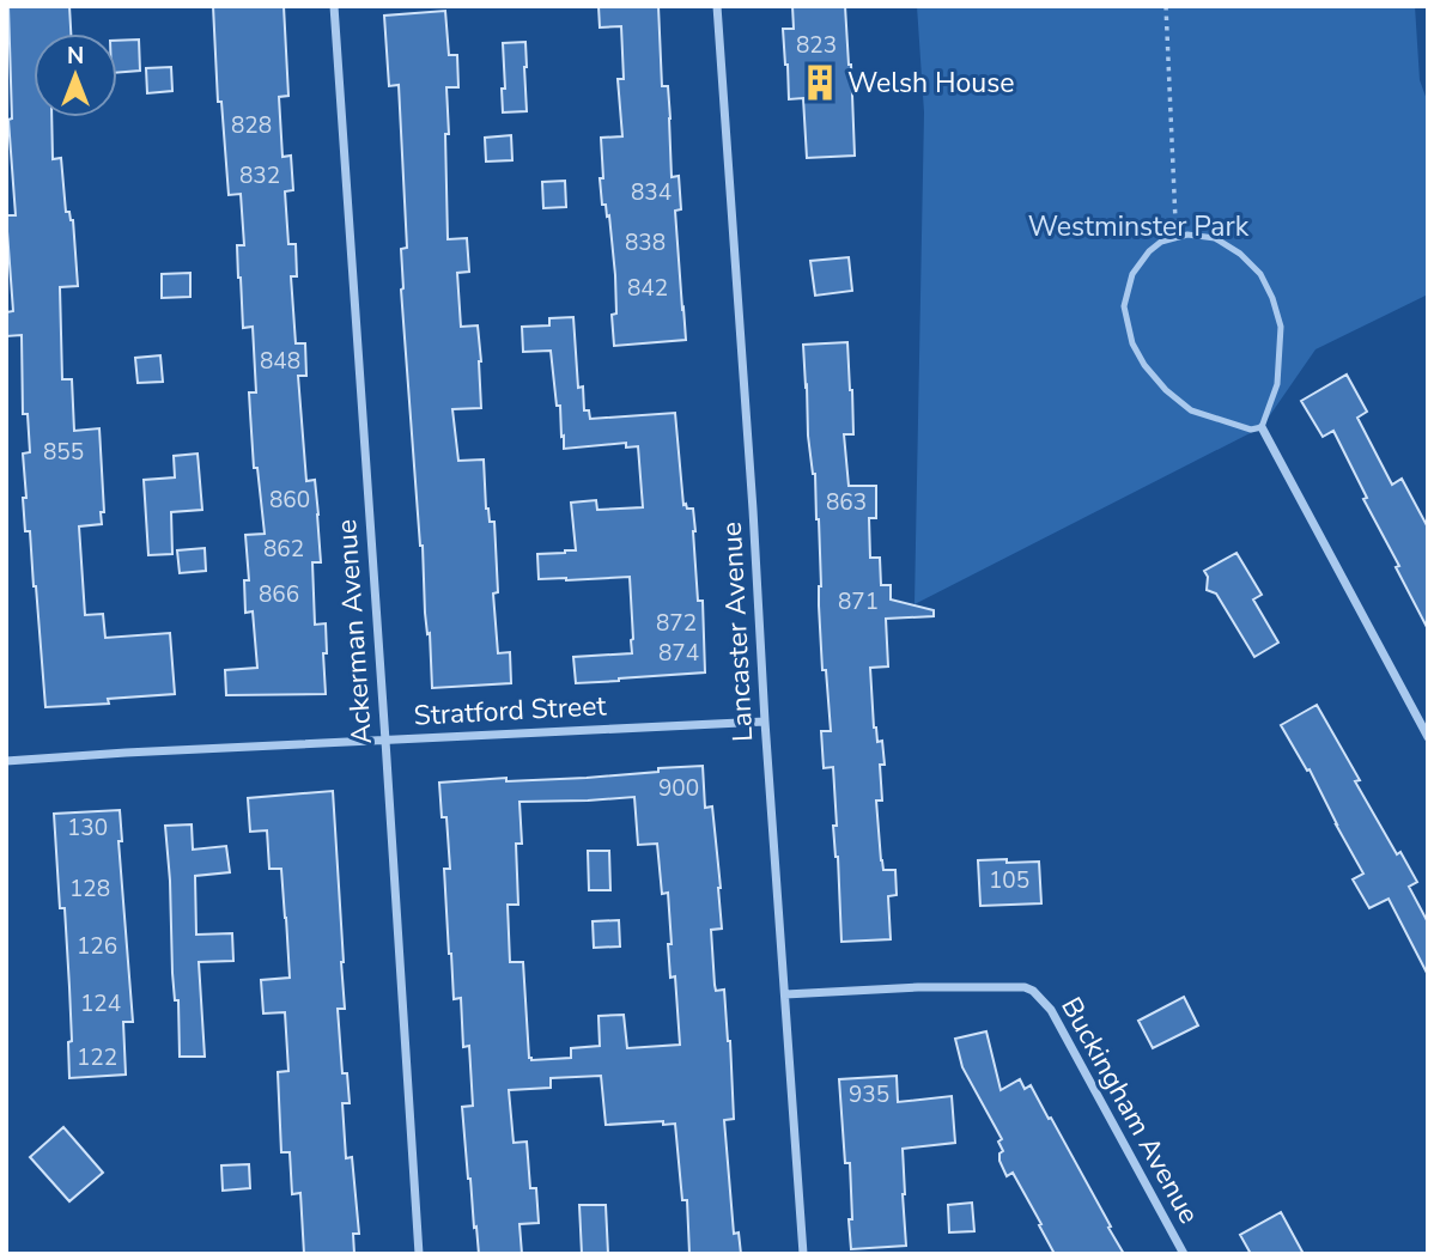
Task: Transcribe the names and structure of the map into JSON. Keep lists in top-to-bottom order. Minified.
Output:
{"streets":{"street":["Ackerman Avenue","Lancaster Avenue","Stratford Street","Buckingham Avenue"]},"crossings":[["Ackerman Avenue","Stratford Street"],["Lancaster Avenue","Stratford Street"],["Lancaster Avenue","Buckingham Avenue"]],"parks":["Westminster Park"],"places":{"building":["Welsh House"]},"house_numbers":["823","828","832","834","838","842","848","855","860","863","862","866","871","872","874","900","130","105","128","126","124","122","935"],"north":"top"}
